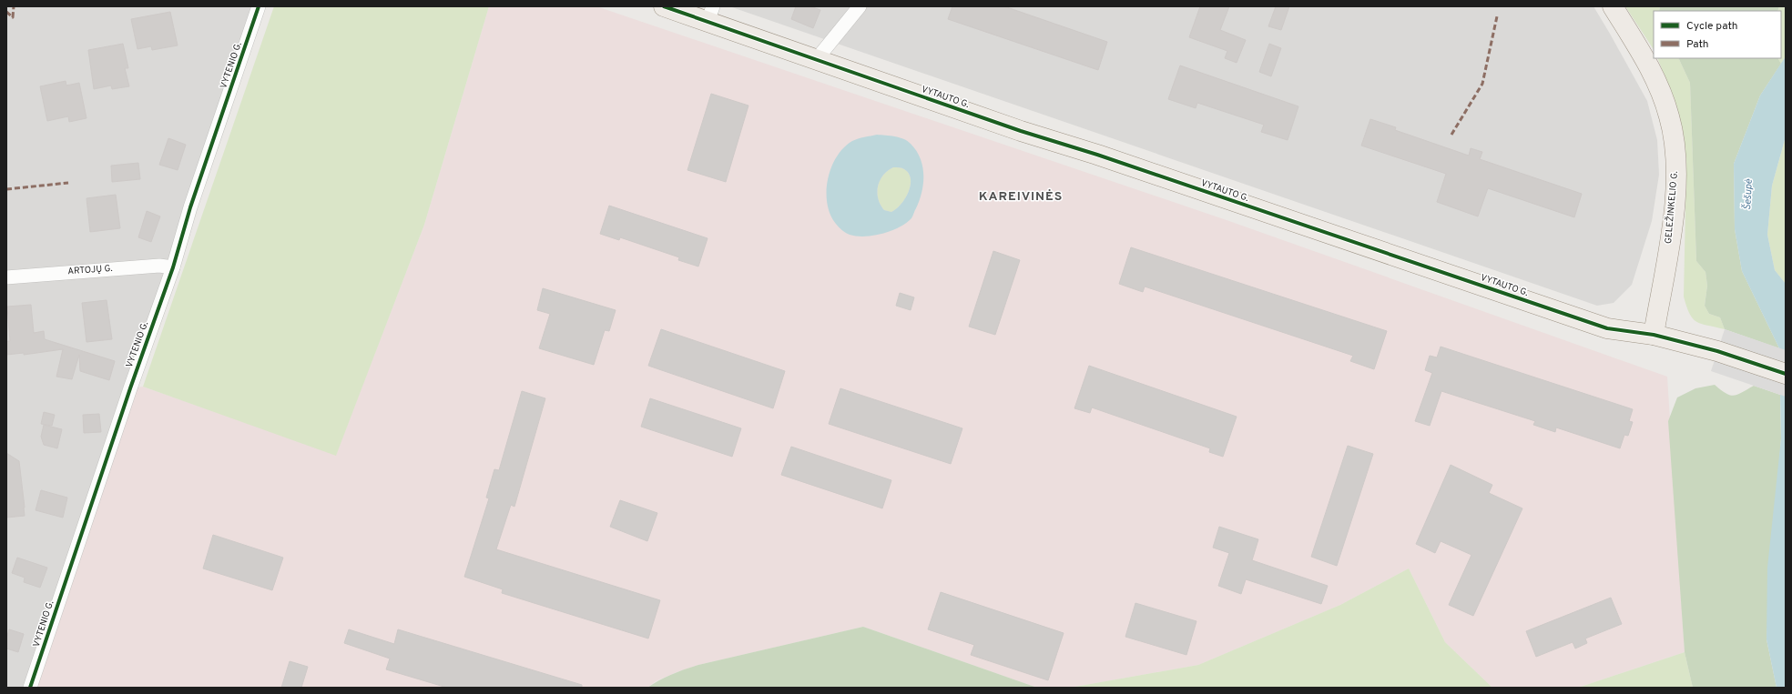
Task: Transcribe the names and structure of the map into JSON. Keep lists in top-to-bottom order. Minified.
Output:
{"streets":{"main road":["VYTAUTO G.","GELEŽINKELIO G."],"street":["VYTENIO G.","ARTOJŲ G."]},"crossings":[["VYTENIO G.","ARTOJŲ G."],["VYTAUTO G.","GELEŽINKELIO G."]],"districts":["KAREIVINĖS"],"water":["Šešupė"],"legend":["Cycle path","Path"]}
